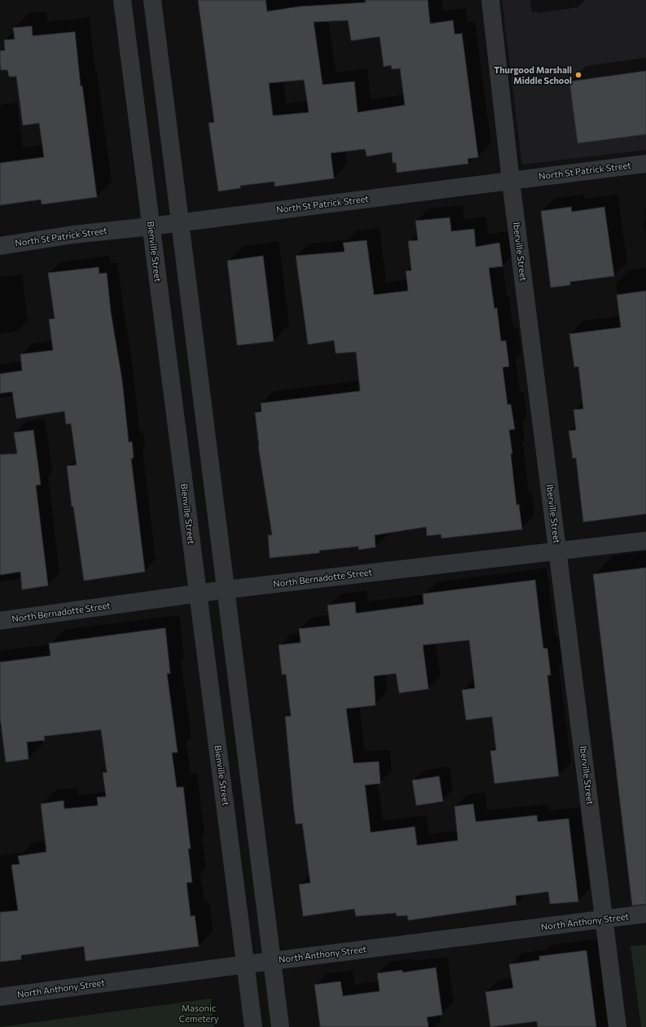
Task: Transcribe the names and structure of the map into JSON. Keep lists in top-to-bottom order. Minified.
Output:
{"streets":{"street":["North St Patrick Street","Bienville Street","Iberville Street","North Bernadotte Street","North Anthony Street"]},"crossings":[["North St Patrick Street","Bienville Street"],["North St Patrick Street","Iberville Street"],["Bienville Street","North Bernadotte Street"],["Bienville Street","North Anthony Street"],["Iberville Street","North Bernadotte Street"],["Iberville Street","North Anthony Street"]],"parks":["Masonic Cemetery"],"places":["Thurgood Marshall Middle School"]}
